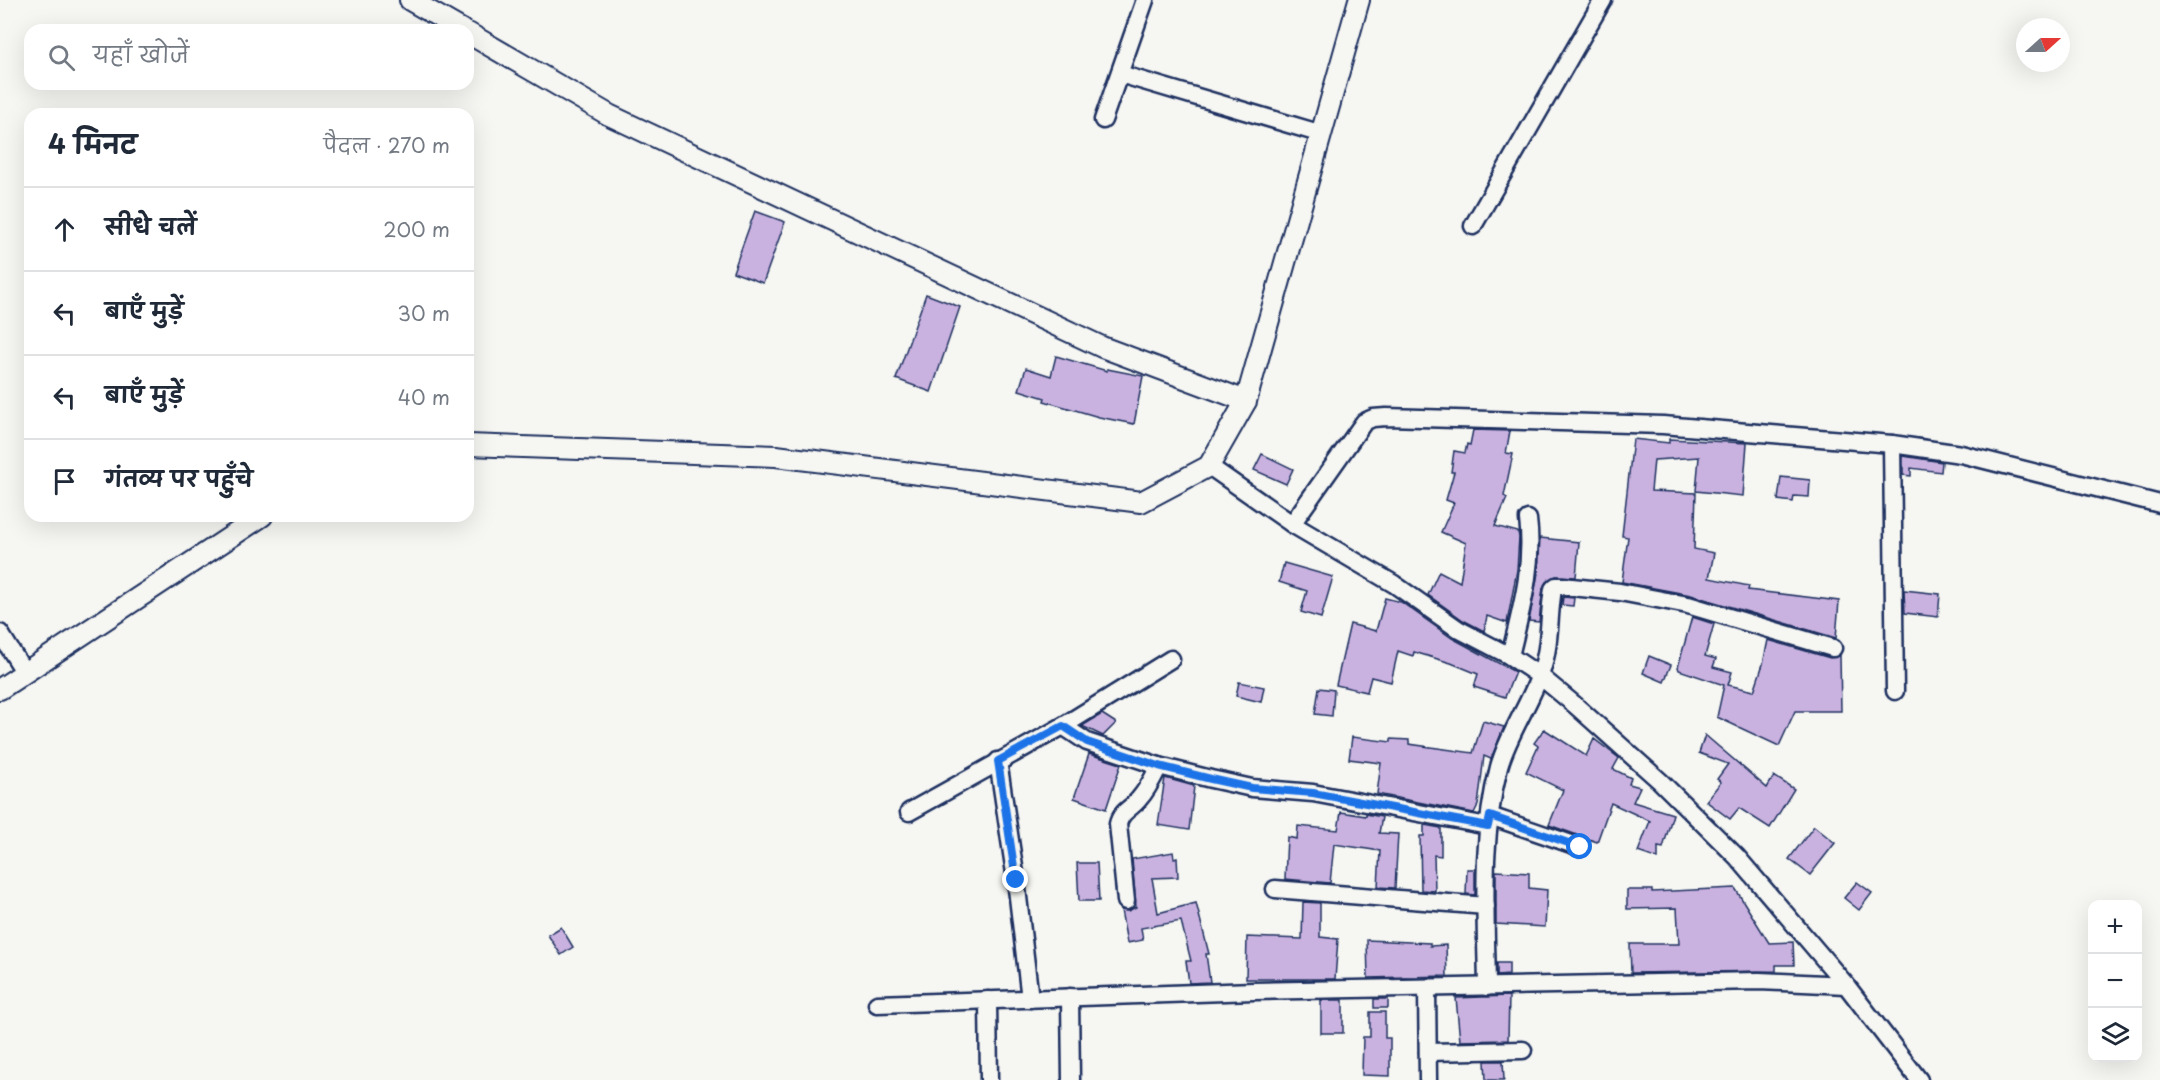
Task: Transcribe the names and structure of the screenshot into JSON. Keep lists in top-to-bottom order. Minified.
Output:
{"north":"right","page":{"search":"यहाँ खोजें","heading":["4 मिनट","पैदल · 270 m"],"list":[["सीधे चलें","200 m"],["बाएँ मुड़ें","30 m"],["बाएँ मुड़ें","40 m"],"गंतव्य पर पहुँचे"],"map_buttons":["+","−"]}}
